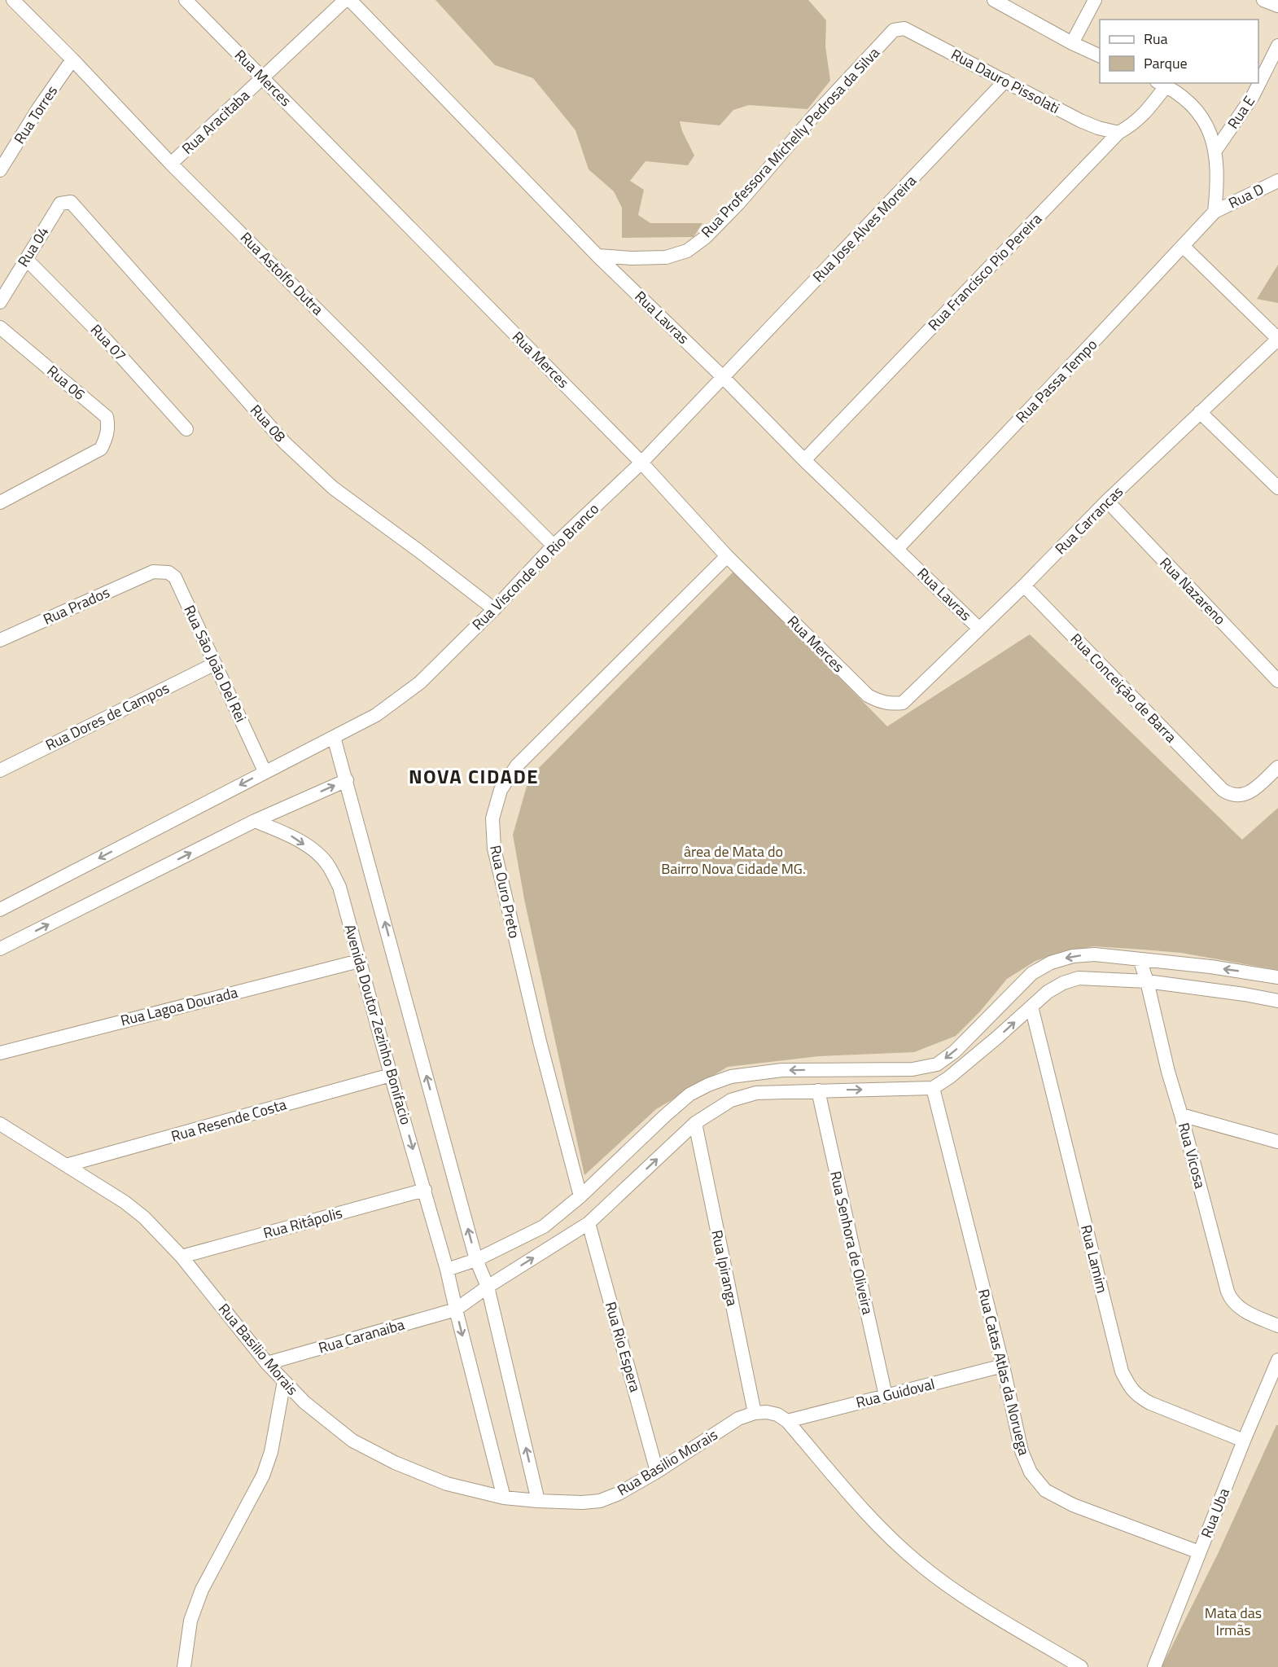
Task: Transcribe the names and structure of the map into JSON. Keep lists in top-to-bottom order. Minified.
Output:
{"streets":{"street":["Rua Merces","Rua Dauro Pissolati","Rua E","Rua Torres","Rua Aracitaba","Rua Professora Michelly Pedrosa da Silva","Rua D","Rua Jose Alves Moreira","Rua 04","Rua Francisco Pio Pereira","Rua Astolfo Dutra","Rua Lavras","Rua 07","Rua Passa Tempo","Rua 06","Rua 08","Rua Carrancas","Rua Visconde do Rio Branco","Rua Nazareno","Rua Prados","Rua São João Del Rei","Rua Conceição de Barra","Rua Dores de Campos","Rua Ouro Preto","Rua Lagoa Dourada","Avenida Doutor Zezinho Bonifacio","Rua Resende Costa","Rua Vicosa","Rua Ritápolis","Rua Senhora de Oliveira","Rua Lamim","Rua Ipiranga","Rua Caranaiba","Rua Rio Espera","Rua Basilio Morais","Rua Catas Atlas da Noruega","Rua Guidoval","Rua Uba"]},"crossings":[["Rua Merces","Rua Aracitaba"],["Rua Merces","Rua Carrancas"],["Rua Merces","Rua Visconde do Rio Branco"],["Rua Merces","Rua Ouro Preto"],["Rua Dauro Pissolati","Rua Professora Michelly Pedrosa da Silva"],["Rua Dauro Pissolati","Rua Jose Alves Moreira"],["Rua Dauro Pissolati","Rua Francisco Pio Pereira"],["Rua Torres","Rua Astolfo Dutra"],["Rua Aracitaba","Rua Astolfo Dutra"],["Rua Professora Michelly Pedrosa da Silva","Rua Lavras"],["Rua D","Rua Passa Tempo"],["Rua Jose Alves Moreira","Rua Lavras"],["Rua Jose Alves Moreira","Rua Visconde do Rio Branco"],["Rua 04","Rua 07"],["Rua 04","Rua 08"],["Rua Francisco Pio Pereira","Rua Lavras"],["Rua Astolfo Dutra","Rua Visconde do Rio Branco"],["Rua Lavras","Rua Passa Tempo"],["Rua Lavras","Rua Carrancas"],["Rua Lavras","Rua Visconde do Rio Branco"],["Rua 08","Rua Visconde do Rio Branco"],["Rua Carrancas","Rua Nazareno"],["Rua Carrancas","Rua Conceição de Barra"],["Rua Prados","Rua São João Del Rei"],["Rua São João Del Rei","Rua Dores de Campos"],["Rua Lagoa Dourada","Avenida Doutor Zezinho Bonifacio"],["Avenida Doutor Zezinho Bonifacio","Rua Resende Costa"],["Avenida Doutor Zezinho Bonifacio","Rua Ritápolis"],["Avenida Doutor Zezinho Bonifacio","Rua Caranaiba"],["Avenida Doutor Zezinho Bonifacio","Rua Basilio Morais"],["Rua Resende Costa","Rua Basilio Morais"],["Rua Ritápolis","Rua Basilio Morais"],["Rua Senhora de Oliveira","Rua Guidoval"],["Rua Lamim","Rua Uba"],["Rua Ipiranga","Rua Basilio Morais"],["Rua Caranaiba","Rua Basilio Morais"],["Rua Rio Espera","Rua Basilio Morais"],["Rua Basilio Morais","Rua Guidoval"],["Rua Catas Atlas da Noruega","Rua Guidoval"],["Rua Catas Atlas da Noruega","Rua Uba"]],"districts":["NOVA CIDADE"],"parks":["ârea de Mata do Bairro Nova Cidade MG.","Mata das Irmãs"],"legend":["Rua","Parque"]}
